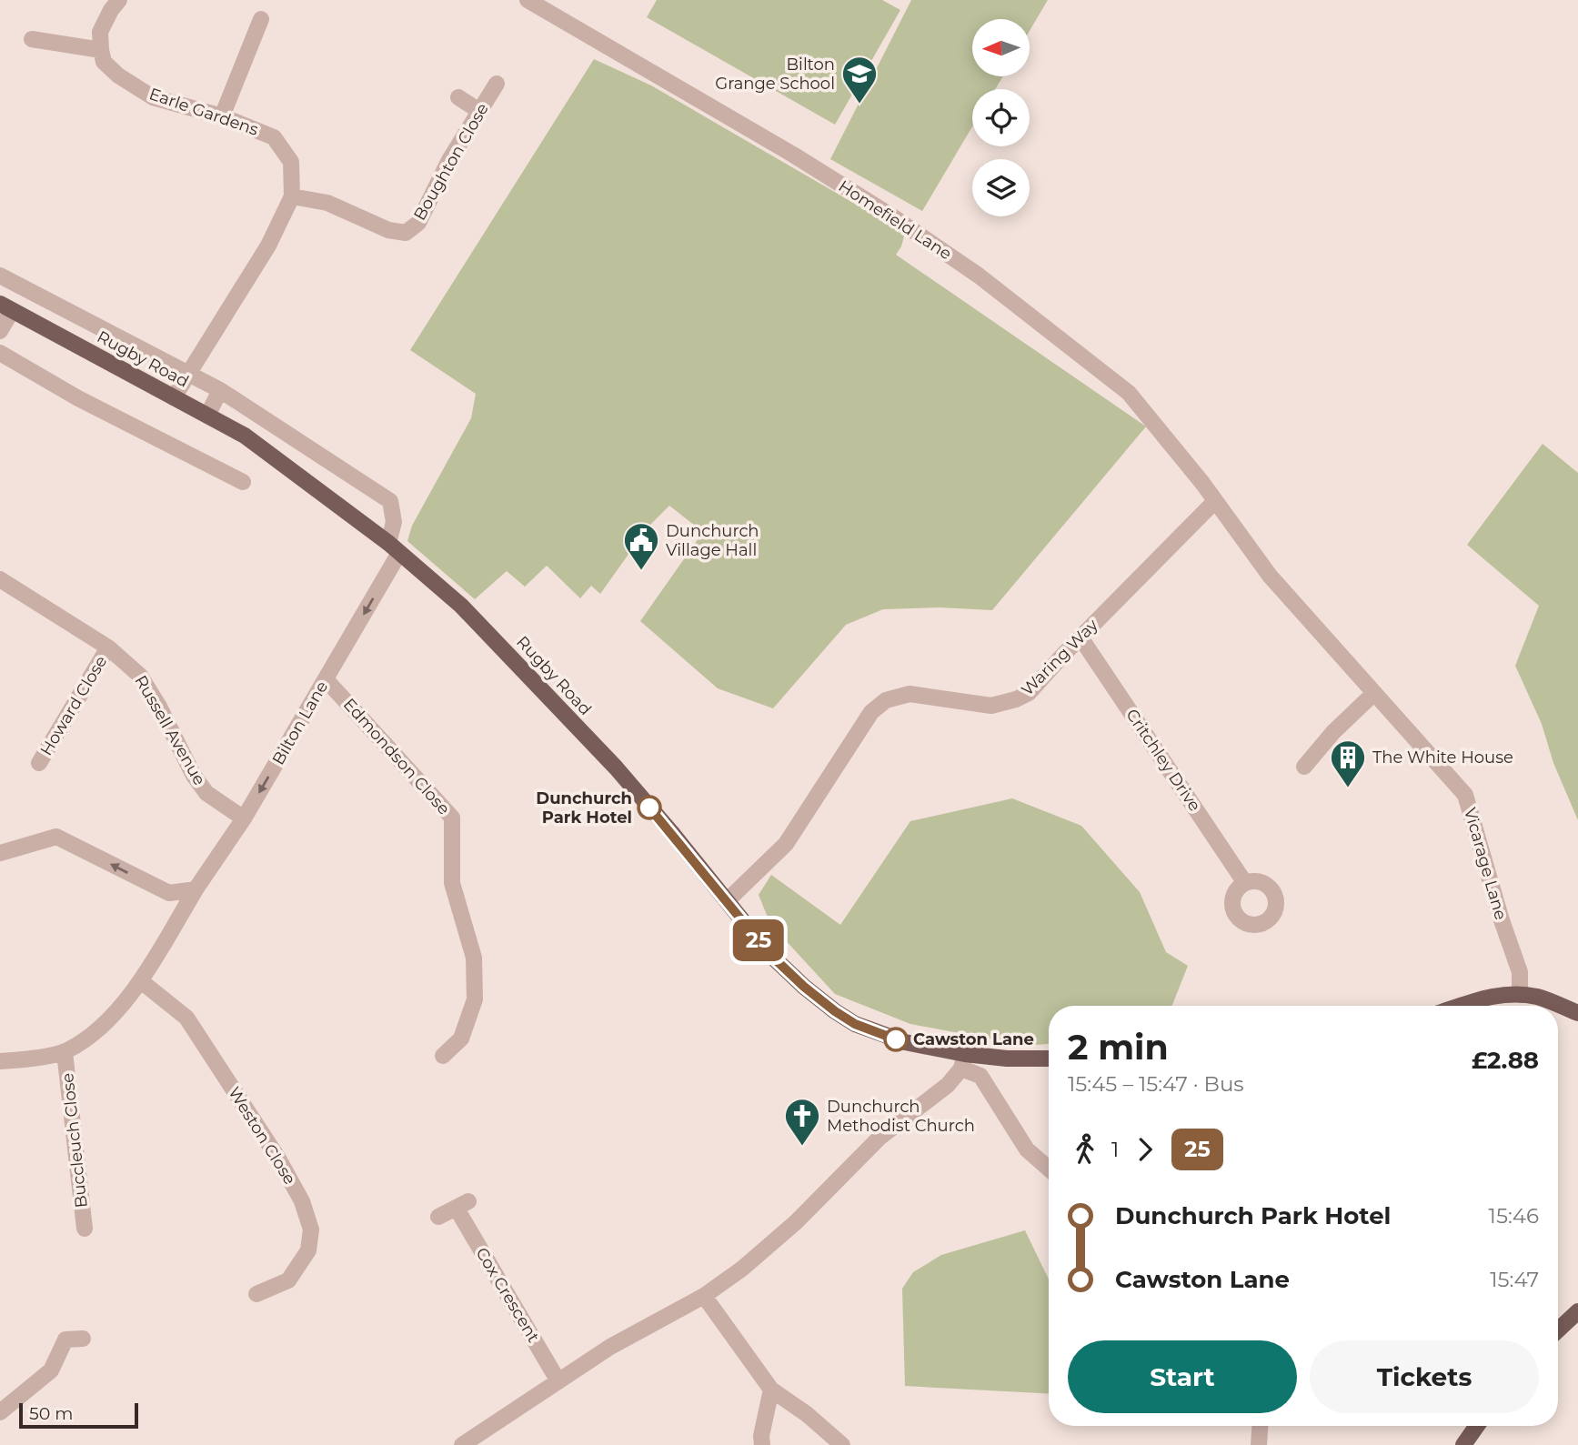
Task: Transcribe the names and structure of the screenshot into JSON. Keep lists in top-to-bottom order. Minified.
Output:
{"streets":{"main road":["Rugby Road"],"street":["Earle Gardens","Boughton Close","Homefield Lane","Waring Way","Howard Close","Bilton Lane","Russell Avenue","Edmondson Close","Critchley Drive","Vicarage Lane","Weston Close","Buccleuch Close","Cox Crescent"]},"crossings":[["Earle Gardens","Boughton Close"],["Earle Gardens","Rugby Road"],["Homefield Lane","Waring Way"],["Homefield Lane","Vicarage Lane"],["Rugby Road","Waring Way"],["Rugby Road","Bilton Lane"],["Waring Way","Critchley Drive"],["Howard Close","Russell Avenue"],["Bilton Lane","Russell Avenue"],["Bilton Lane","Edmondson Close"],["Bilton Lane","Weston Close"],["Bilton Lane","Buccleuch Close"]],"one_way":["Bilton Lane"],"places":{"school or university":["Bilton Grange School"],"public building":["Dunchurch Village Hall"],"building":["The White House"],"other":["Dunchurch Park Hotel","Cawston Lane"],"church":["Dunchurch Methodist Church"]},"lines":["bus line 25"],"scale_bar":"50 m","north":"left","page":{"on_map":"25","heading":["2 min","15:45 – 15:47 · Bus","£2.88"],"legs":["1","25"],"list":[{"name":"Dunchurch Park Hotel","value":"15:46"},{"name":"Cawston Lane","value":"15:47"}],"buttons":["Start","Tickets"],"scale":"50 m"}}
